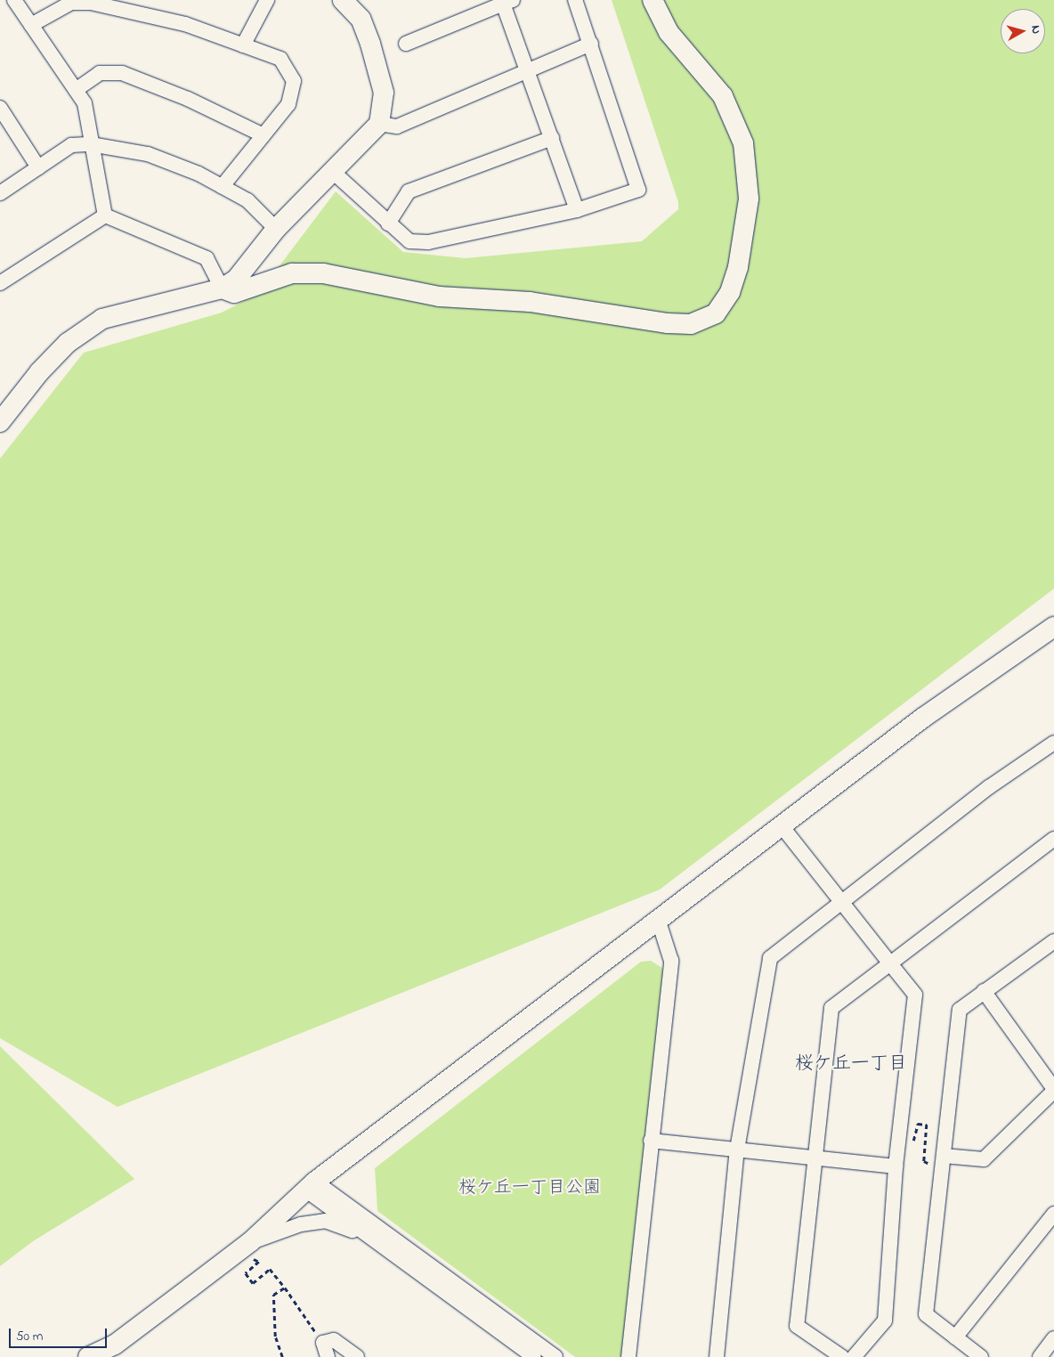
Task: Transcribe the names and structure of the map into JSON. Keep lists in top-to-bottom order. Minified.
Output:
{"districts":["桜ケ丘一丁目"],"parks":["桜ケ丘一丁目公園"],"scale_bar":"50 m","north":"right"}
